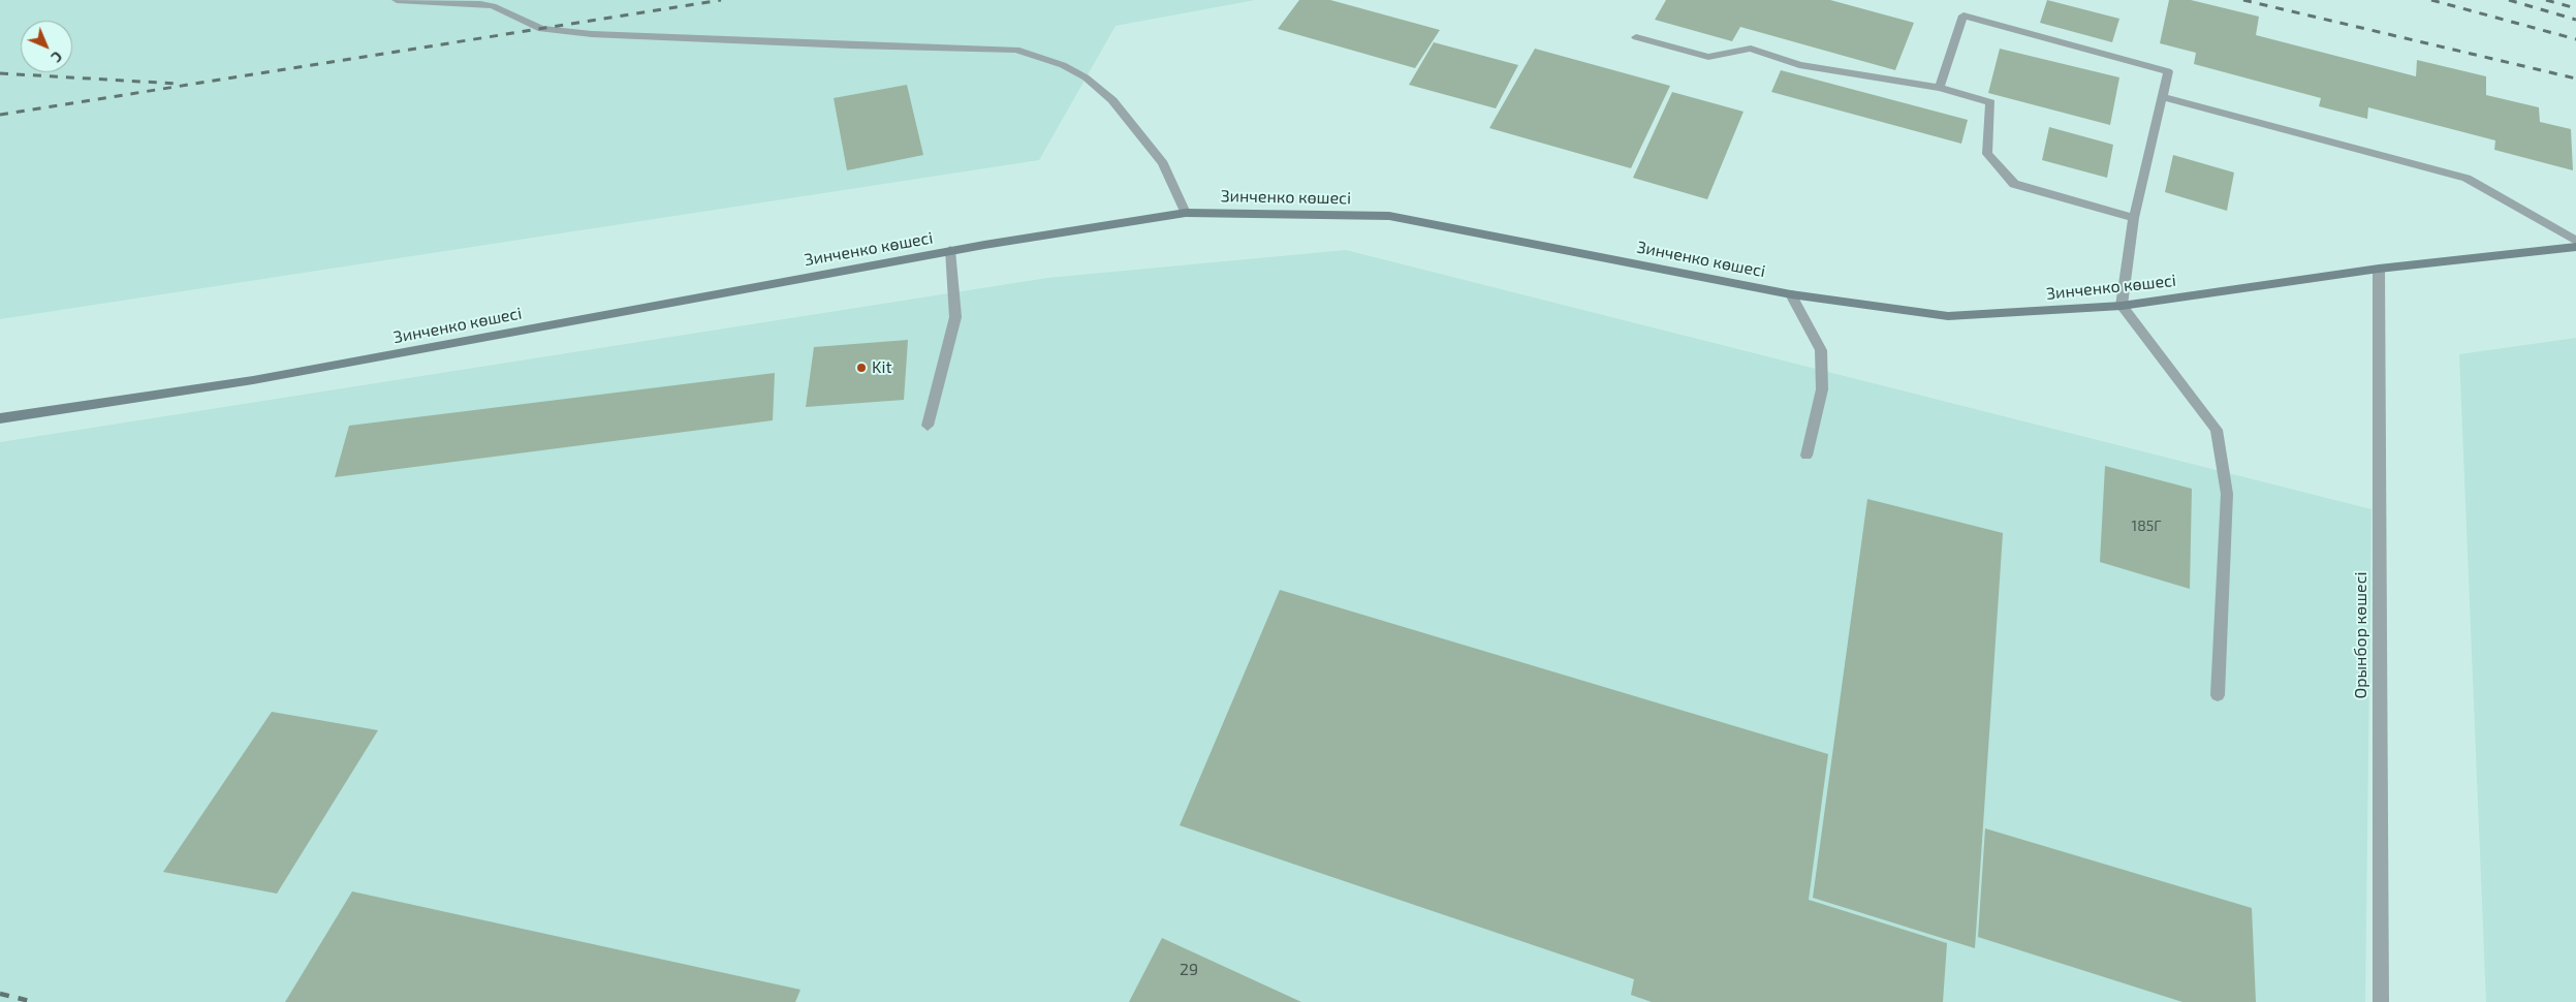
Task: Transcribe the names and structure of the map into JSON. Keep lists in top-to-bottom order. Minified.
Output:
{"streets":{"main road":["Зинченко көшесі"],"street":["Орынбор көшесі"]},"crossings":[["Зинченко көшесі","Орынбор көшесі"]],"places":["Kit"],"house_numbers":["185Г","29"],"north":"bottom right"}
